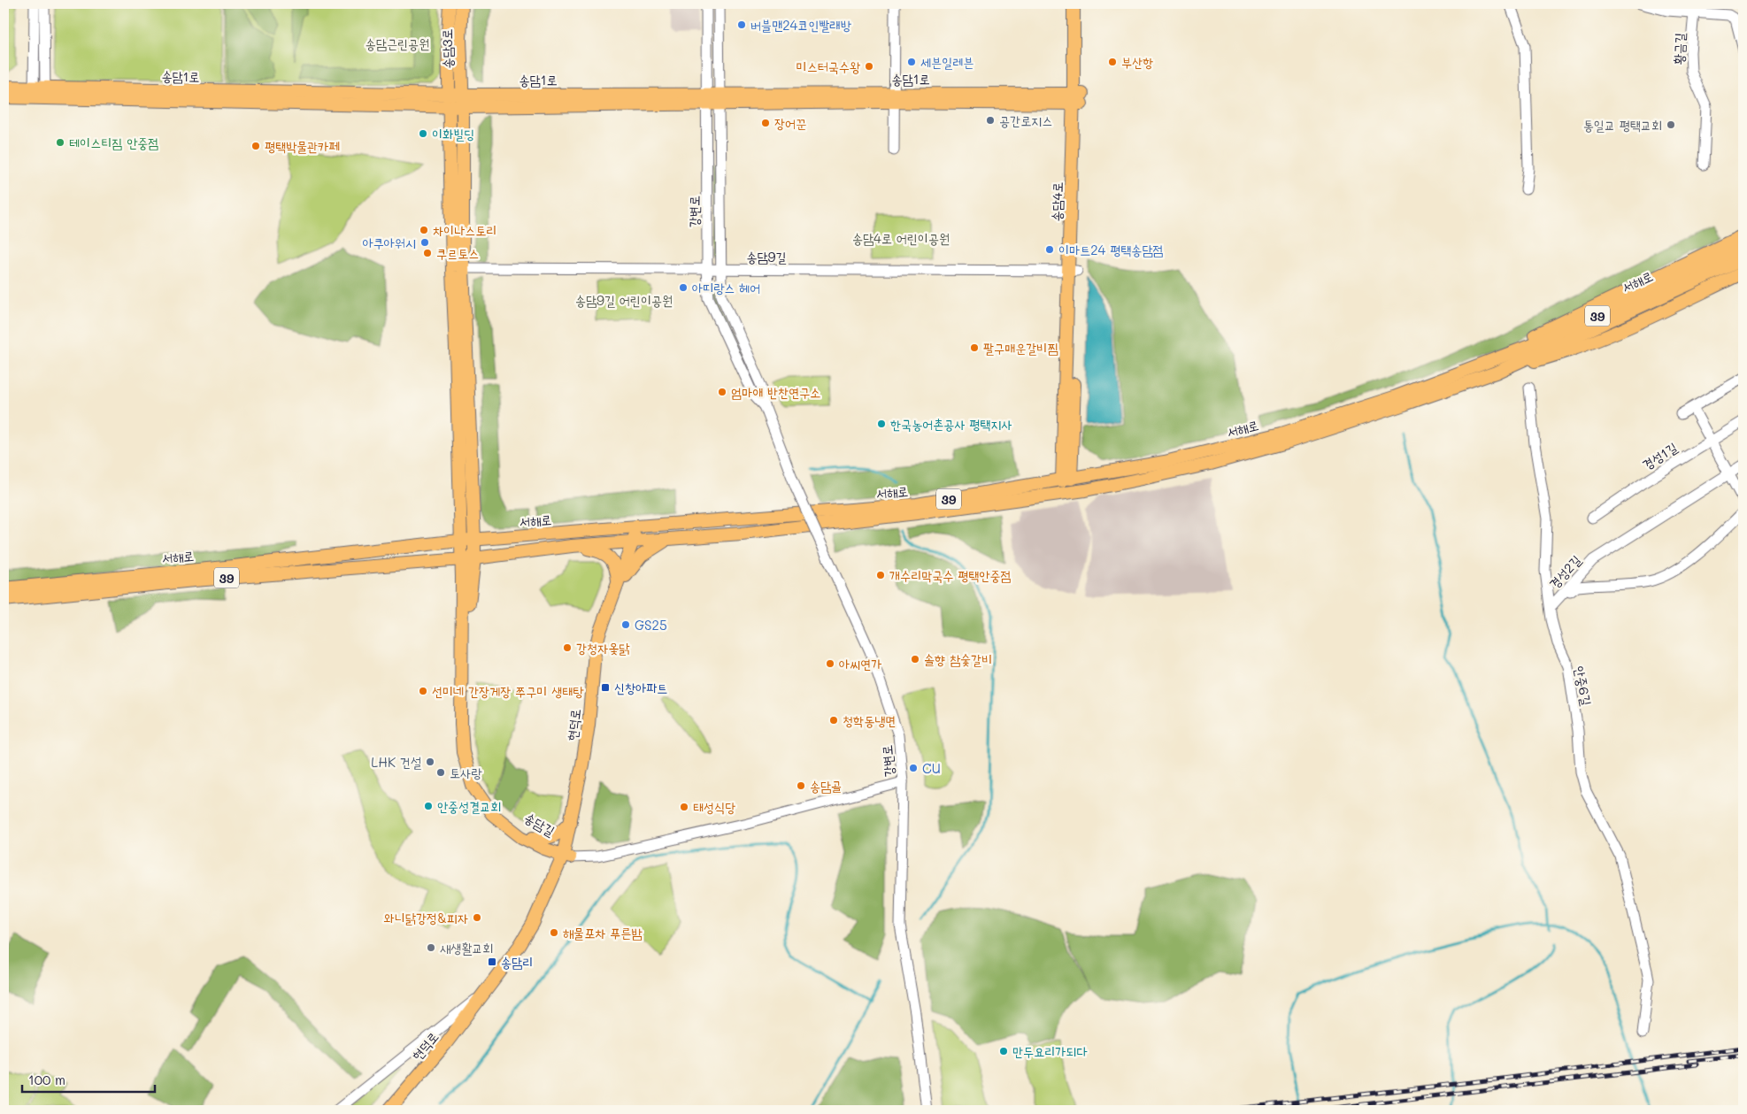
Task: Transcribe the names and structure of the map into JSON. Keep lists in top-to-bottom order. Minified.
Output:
{"streets":{"main road":["송담3로","송담1로","송담4로","서해로","39","현덕로","송담길"],"street":["황금길","강변로","송담9길","경성1길","경성2길","안중6길"]},"crossings":[["송담3로","송담1로"],["송담1로","송담4로"],["송담1로","강변로"],["송담4로","송담9길"],["송담4로","서해로"],["강변로","송담9길"],["서해로","현덕로"],["서해로","송담길"],["경성2길","안중6길"],["현덕로","송담길"]],"parks":["송담근린공원","송담4로 어린이공원","송담9길 어린이공원"],"places":{"other":["버블맨24코인빨래방","세븐일레븐","부산항","미스터국수왕","공간로지스","장어꾼","통일교 평택교회","이화빌딩","테이스티짐 안중점","평택박물관카페","차이나스토리","아쿠아워시","이마트24 평택송담점","쿠르토스","아띠랑스 헤어","팔구매운갈비찜","엄마애 반찬연구소","한국농어촌공사 평택지사","개수리막국수 평택안중점","GS25","강청자옻닭","솔향 참숯갈비","아씨연가","선미네 간장게장 쭈구미 생태탕","청학동냉면","LHK 건설","CU","토사랑","송담골","안중성결교회","태성식당","와니닭강정&피자","해물포차 푸른밤","새생활교회","만두요리가되다"],"transit":["신창아파트","송담리"]},"scale_bar":"100 m"}
